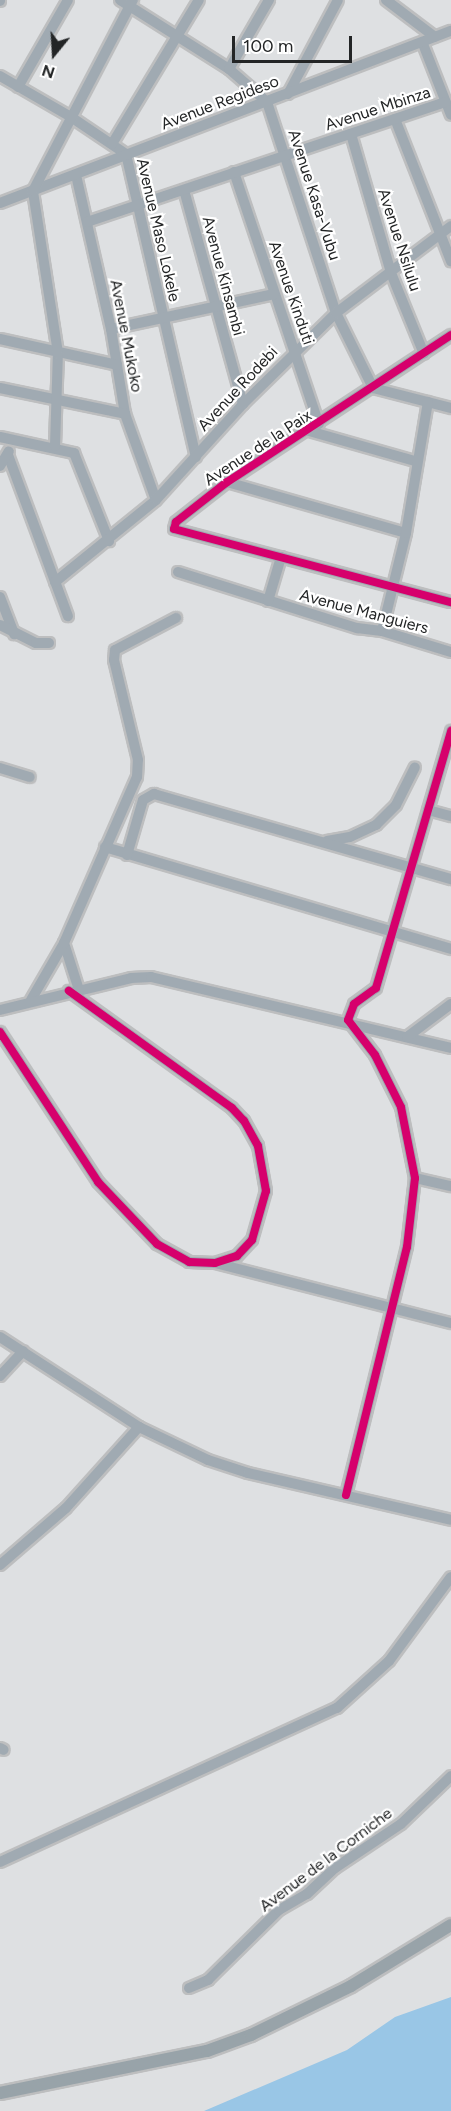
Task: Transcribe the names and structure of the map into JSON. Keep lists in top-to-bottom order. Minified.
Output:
{"streets":{"street":["Avenue Regideso","Avenue Mbinza","Avenue Kasa-Vubu","Avenue Maso Lokele","Avenue Nsilulu","Avenue Kinsambi","Avenue Kinduti","Avenue Mukoko","Avenue Rodebi","Avenue de la Paix","Avenue Manguiers","Avenue de la Corniche"]},"crossings":[["Avenue Regideso","Avenue Kasa-Vubu"],["Avenue Regideso","Avenue Maso Lokele"],["Avenue Regideso","Avenue Mukoko"],["Avenue Mbinza","Avenue Kasa-Vubu"],["Avenue Mbinza","Avenue Maso Lokele"],["Avenue Mbinza","Avenue Nsilulu"],["Avenue Mbinza","Avenue Kinsambi"],["Avenue Mbinza","Avenue Kinduti"],["Avenue Mbinza","Avenue Mukoko"],["Avenue Kasa-Vubu","Avenue Rodebi"],["Avenue Kasa-Vubu","Avenue de la Paix"],["Avenue Maso Lokele","Avenue Rodebi"],["Avenue Nsilulu","Avenue Rodebi"],["Avenue Nsilulu","Avenue de la Paix"],["Avenue Kinsambi","Avenue Rodebi"],["Avenue Kinduti","Avenue Rodebi"],["Avenue Kinduti","Avenue de la Paix"],["Avenue Mukoko","Avenue Rodebi"]],"scale_bar":"100 m","north":"bottom"}
